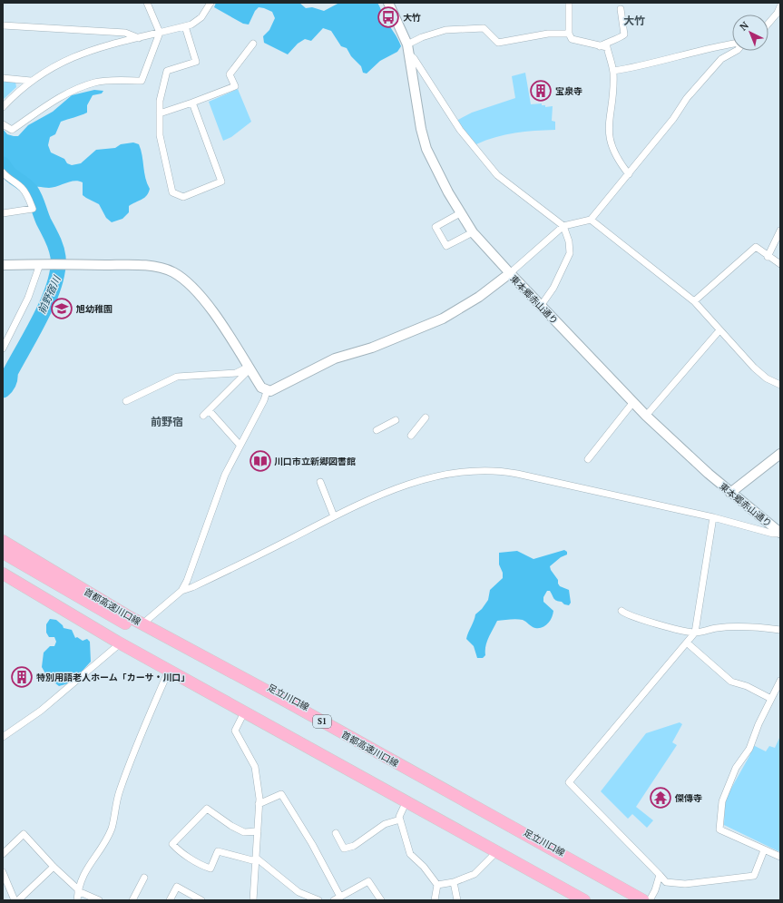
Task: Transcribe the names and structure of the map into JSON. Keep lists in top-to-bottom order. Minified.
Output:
{"streets":{"highway":["首都高速川口線","S1"],"main road":["東本郷赤山通り","足立川口線"]},"crossings":[["首都高速川口線","足立川口線"]],"districts":["大竹","前野宿"],"water":["前野宿川"],"places":{"bus stop":["大竹"],"building":["宝泉寺","特別用語老人ホーム「カーサ・川口」"],"school or university":["旭幼稚園"],"library":["川口市立新郷図書館"],"temple":["傑傳寺"]},"north":"top left"}
